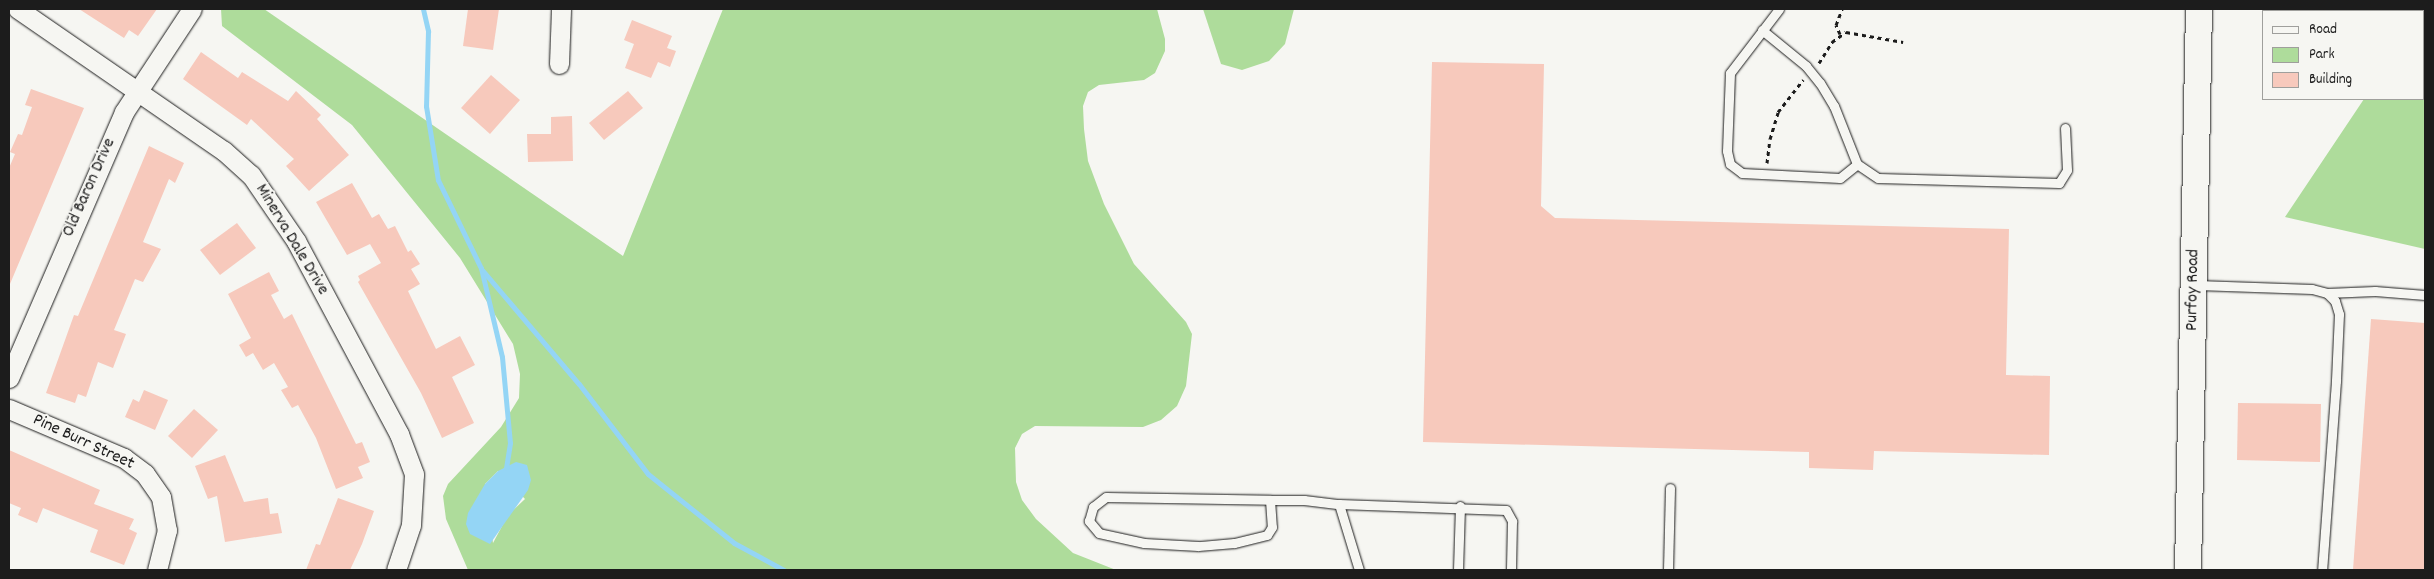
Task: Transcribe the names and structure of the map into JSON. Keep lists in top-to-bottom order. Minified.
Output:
{"streets":{"street":["Old Baron Drive","Minerva Dale Drive","Purfoy Road","Pine Burr Street"]},"crossings":[["Old Baron Drive","Minerva Dale Drive"]],"legend":["Road","Park","Building"]}
